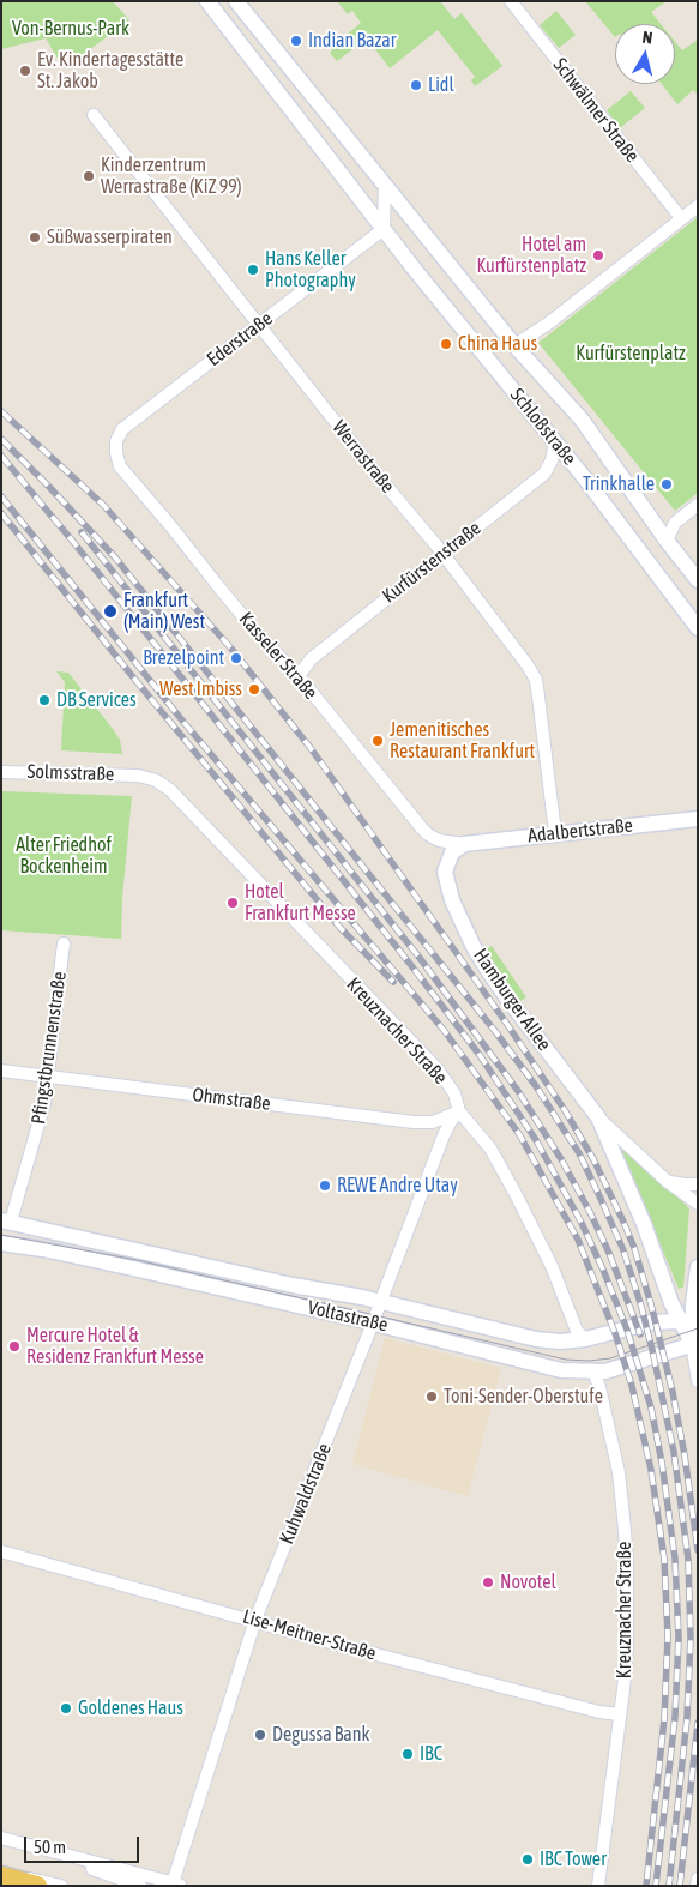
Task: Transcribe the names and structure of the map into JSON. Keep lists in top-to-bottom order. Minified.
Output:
{"streets":{"street":["Schwälmer Straße","Ederstraße","Schloßstraße","Werrastraße","Kurfürstenstraße","Kasseler Straße","Solmsstraße","Adalbertstraße","Hamburger Allee","Kreuznacher Straße","Pfingstbrunnenstraße","Ohmstraße","Voltastraße","Kuhwaldstraße","Lise-Meitner-Straße"]},"crossings":[["Ederstraße","Schloßstraße"],["Ederstraße","Werrastraße"],["Ederstraße","Kasseler Straße"],["Schloßstraße","Kurfürstenstraße"],["Werrastraße","Kurfürstenstraße"],["Werrastraße","Adalbertstraße"],["Kurfürstenstraße","Kasseler Straße"],["Kasseler Straße","Adalbertstraße"],["Kasseler Straße","Hamburger Allee"],["Solmsstraße","Kreuznacher Straße"],["Adalbertstraße","Hamburger Allee"],["Hamburger Allee","Voltastraße"],["Kreuznacher Straße","Ohmstraße"],["Kreuznacher Straße","Voltastraße"],["Kreuznacher Straße","Kuhwaldstraße"],["Kreuznacher Straße","Lise-Meitner-Straße"],["Pfingstbrunnenstraße","Ohmstraße"],["Pfingstbrunnenstraße","Voltastraße"],["Ohmstraße","Kuhwaldstraße"],["Voltastraße","Kuhwaldstraße"],["Kuhwaldstraße","Lise-Meitner-Straße"]],"parks":["Von-Bernus-Park","Kurfürstenplatz","Alter Friedhof Bockenheim"],"places":["Indian Bazar","Ev. Kindertagesstätte St. Jakob","Lidl","Kinderzentrum Werrastraße (KiZ 99)","Süßwasserpiraten","Hotel am Kurfürstenplatz","Hans Keller Photography","China Haus","Trinkhalle","Frankfurt (Main) West","Brezelpoint","West Imbiss","DB Services","Jemenitisches Restaurant Frankfurt","Hotel Frankfurt Messe","REWE Andre Utay","Mercure Hotel & Residenz Frankfurt Messe","Toni-Sender-Oberstufe","Novotel","Goldenes Haus","Degussa Bank","IBC","IBC Tower"],"scale_bar":"50 m","north":"top"}
